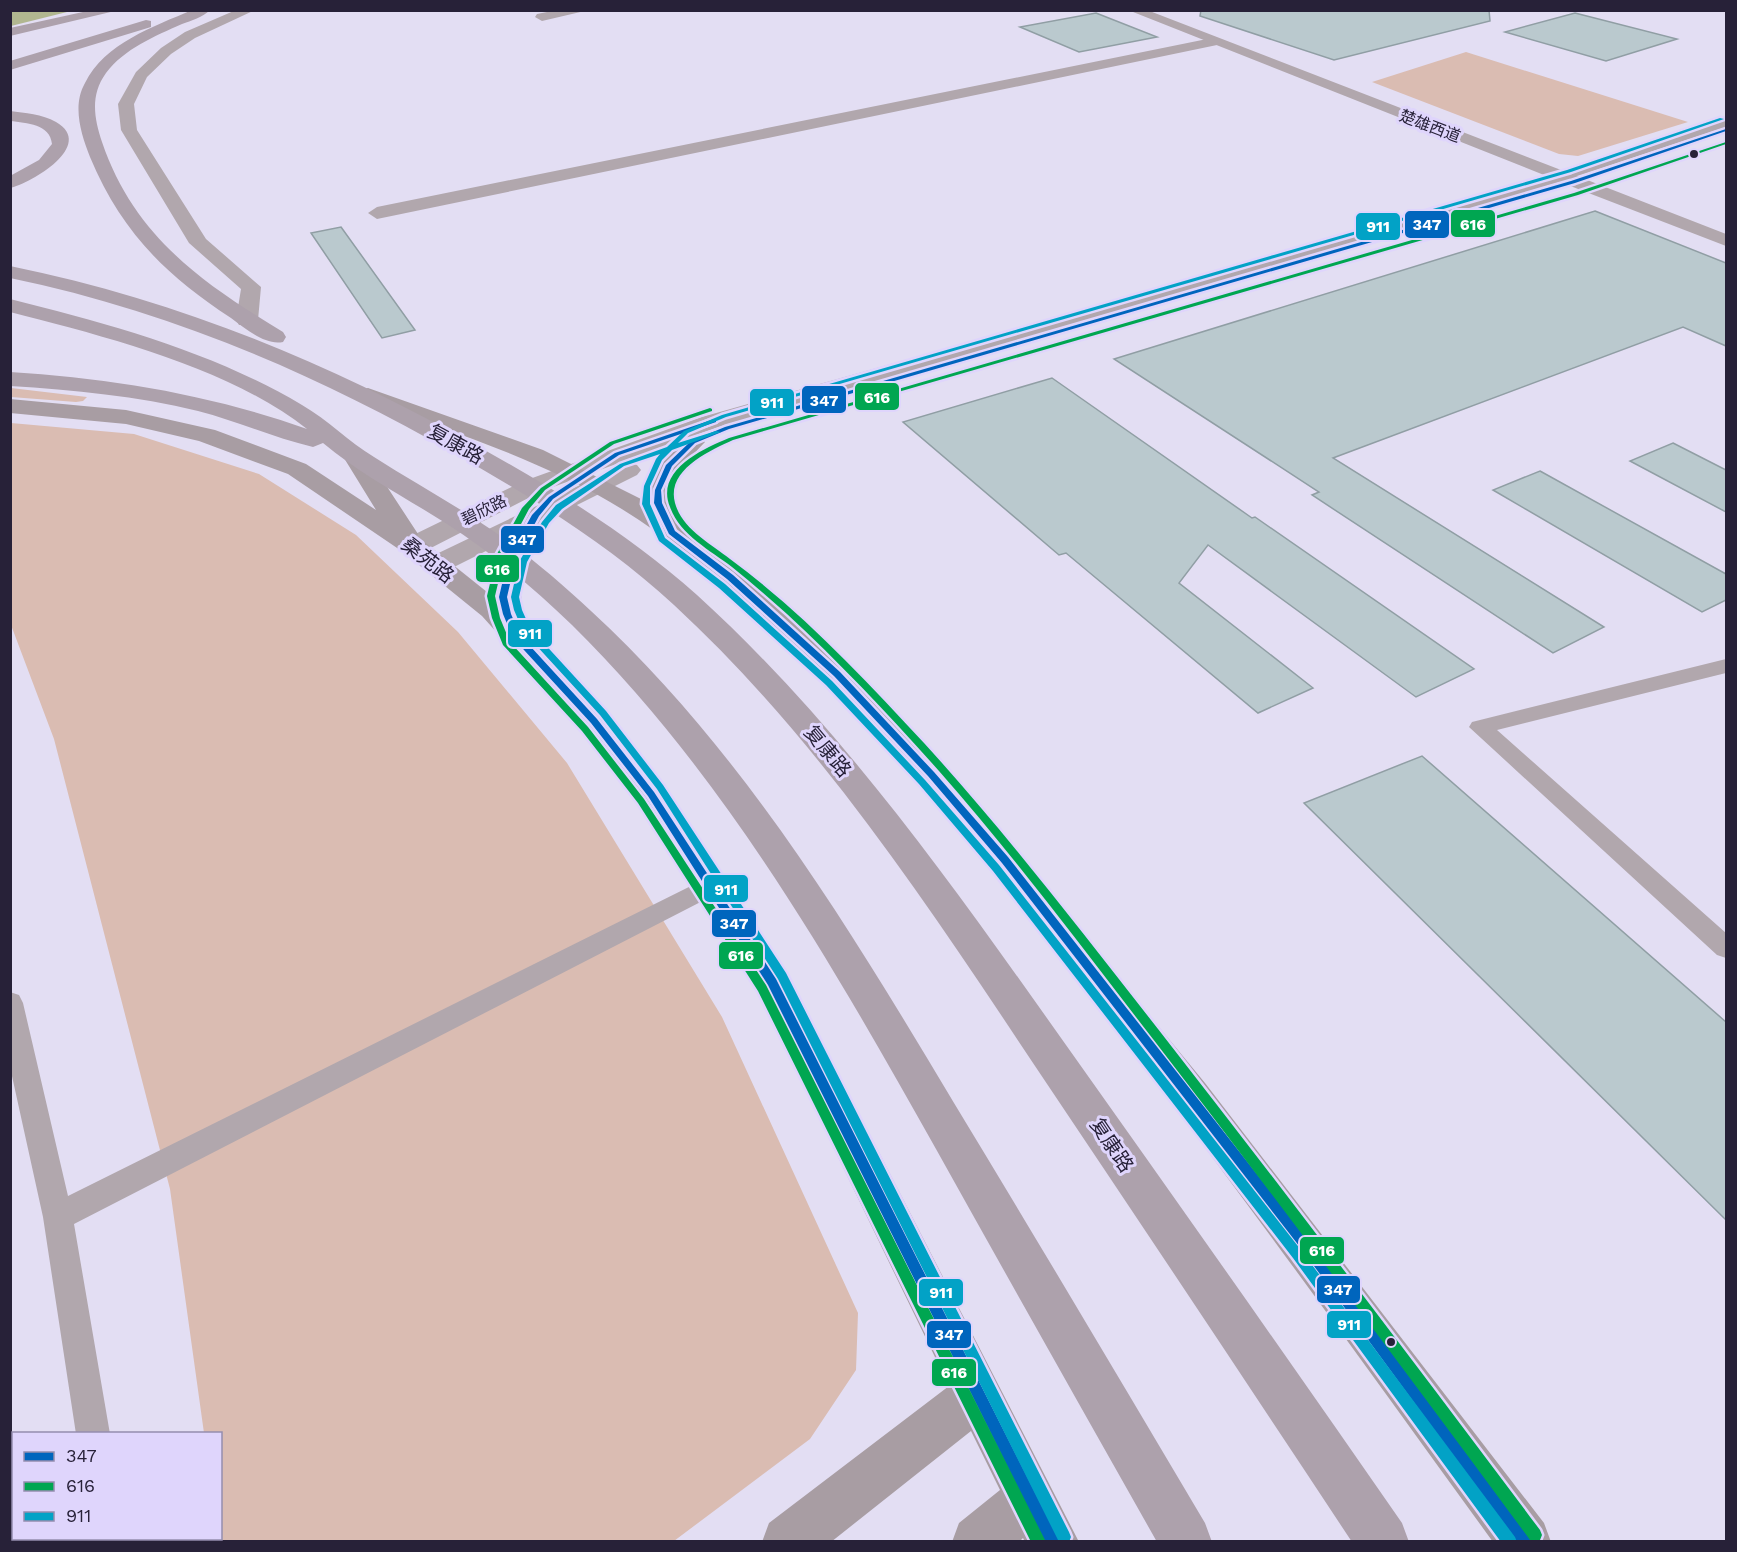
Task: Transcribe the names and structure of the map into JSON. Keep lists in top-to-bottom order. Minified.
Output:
{"streets":{"highway":["复康路"],"main road":["桑苑路"],"street":["楚雄西道","碧欣路"]},"crossings":[["楚雄西道","碧欣路"],["复康路","碧欣路"],["碧欣路","桑苑路"]],"lines":["transit line 911","transit line 347","transit line 616"],"legend":["347","616","911"]}
